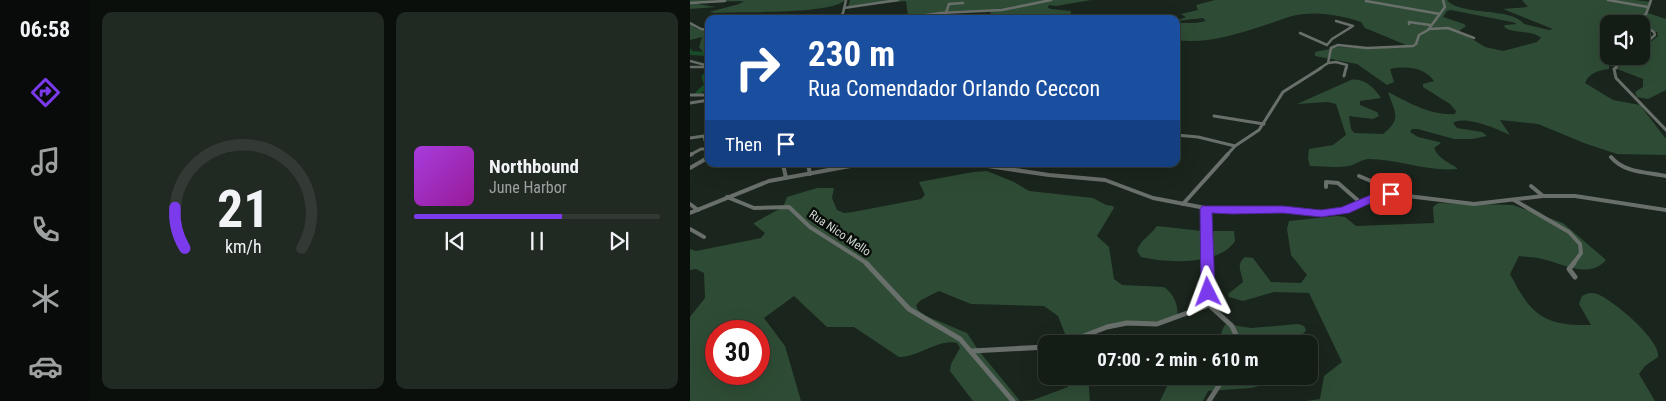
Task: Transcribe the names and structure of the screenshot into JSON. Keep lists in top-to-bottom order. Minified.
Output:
{"streets":{"street":["Rua Nico Mello"]},"page":{"tabs":"06:58","turn":["230 m","Rua Comendador Orlando Ceccon"],"then":"Then","song":["Northbound","June Harbor"],"limit":"30","trip":"07:00 · 2 min · 610 m","gauge":["21","km/h"]}}
